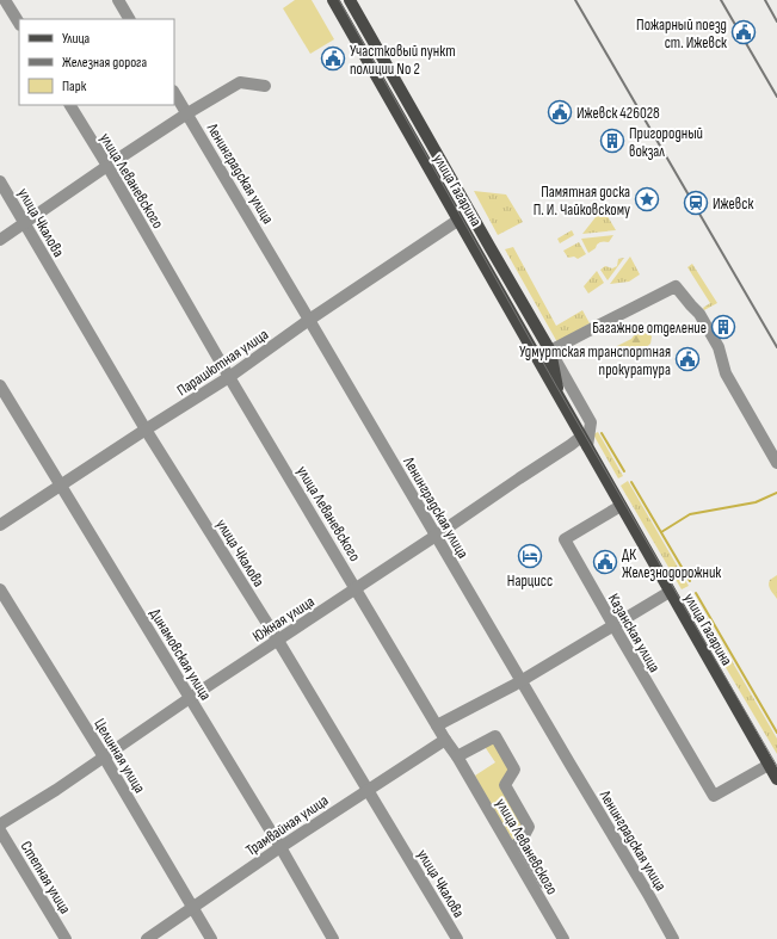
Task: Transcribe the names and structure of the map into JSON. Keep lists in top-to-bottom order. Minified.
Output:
{"streets":{"main road":["улица Гагарина"],"street":["Ленинградская улица","улица Леваневского","улица Чкалова","Парашютная улица","Южная улица","Казанская улица","Динамовская улица","Целинная улица","Трамвайная улица","Степная улица"]},"crossings":[["Ленинградская улица","Парашютная улица"],["Ленинградская улица","Южная улица"],["улица Леваневского","Парашютная улица"],["улица Леваневского","Южная улица"],["улица Леваневского","Трамвайная улица"],["улица Гагарина","Парашютная улица"],["улица Гагарина","Южная улица"],["улица Гагарина","Казанская улица"],["улица Чкалова","Парашютная улица"],["улица Чкалова","Южная улица"],["улица Чкалова","Трамвайная улица"],["Парашютная улица","Динамовская улица"],["Южная улица","Динамовская улица"],["Южная улица","Целинная улица"],["Динамовская улица","Трамвайная улица"],["Целинная улица","Трамвайная улица"]],"places":{"public building":["Пожарный поезд ст. Ижевск","Участковый пункт полиции No 2","Ижевск 426028","Удмуртская транспортная прокуратура","ДК Железнодорожник"],"building":["Пригородный вокзал","Багажное отделение"],"place":["Памятная доска П. И. Чайковскому"],"station":["Ижевск"],"hotel":["Нарцисс"]},"legend":["Улица","Железная дорога","Парк"]}
